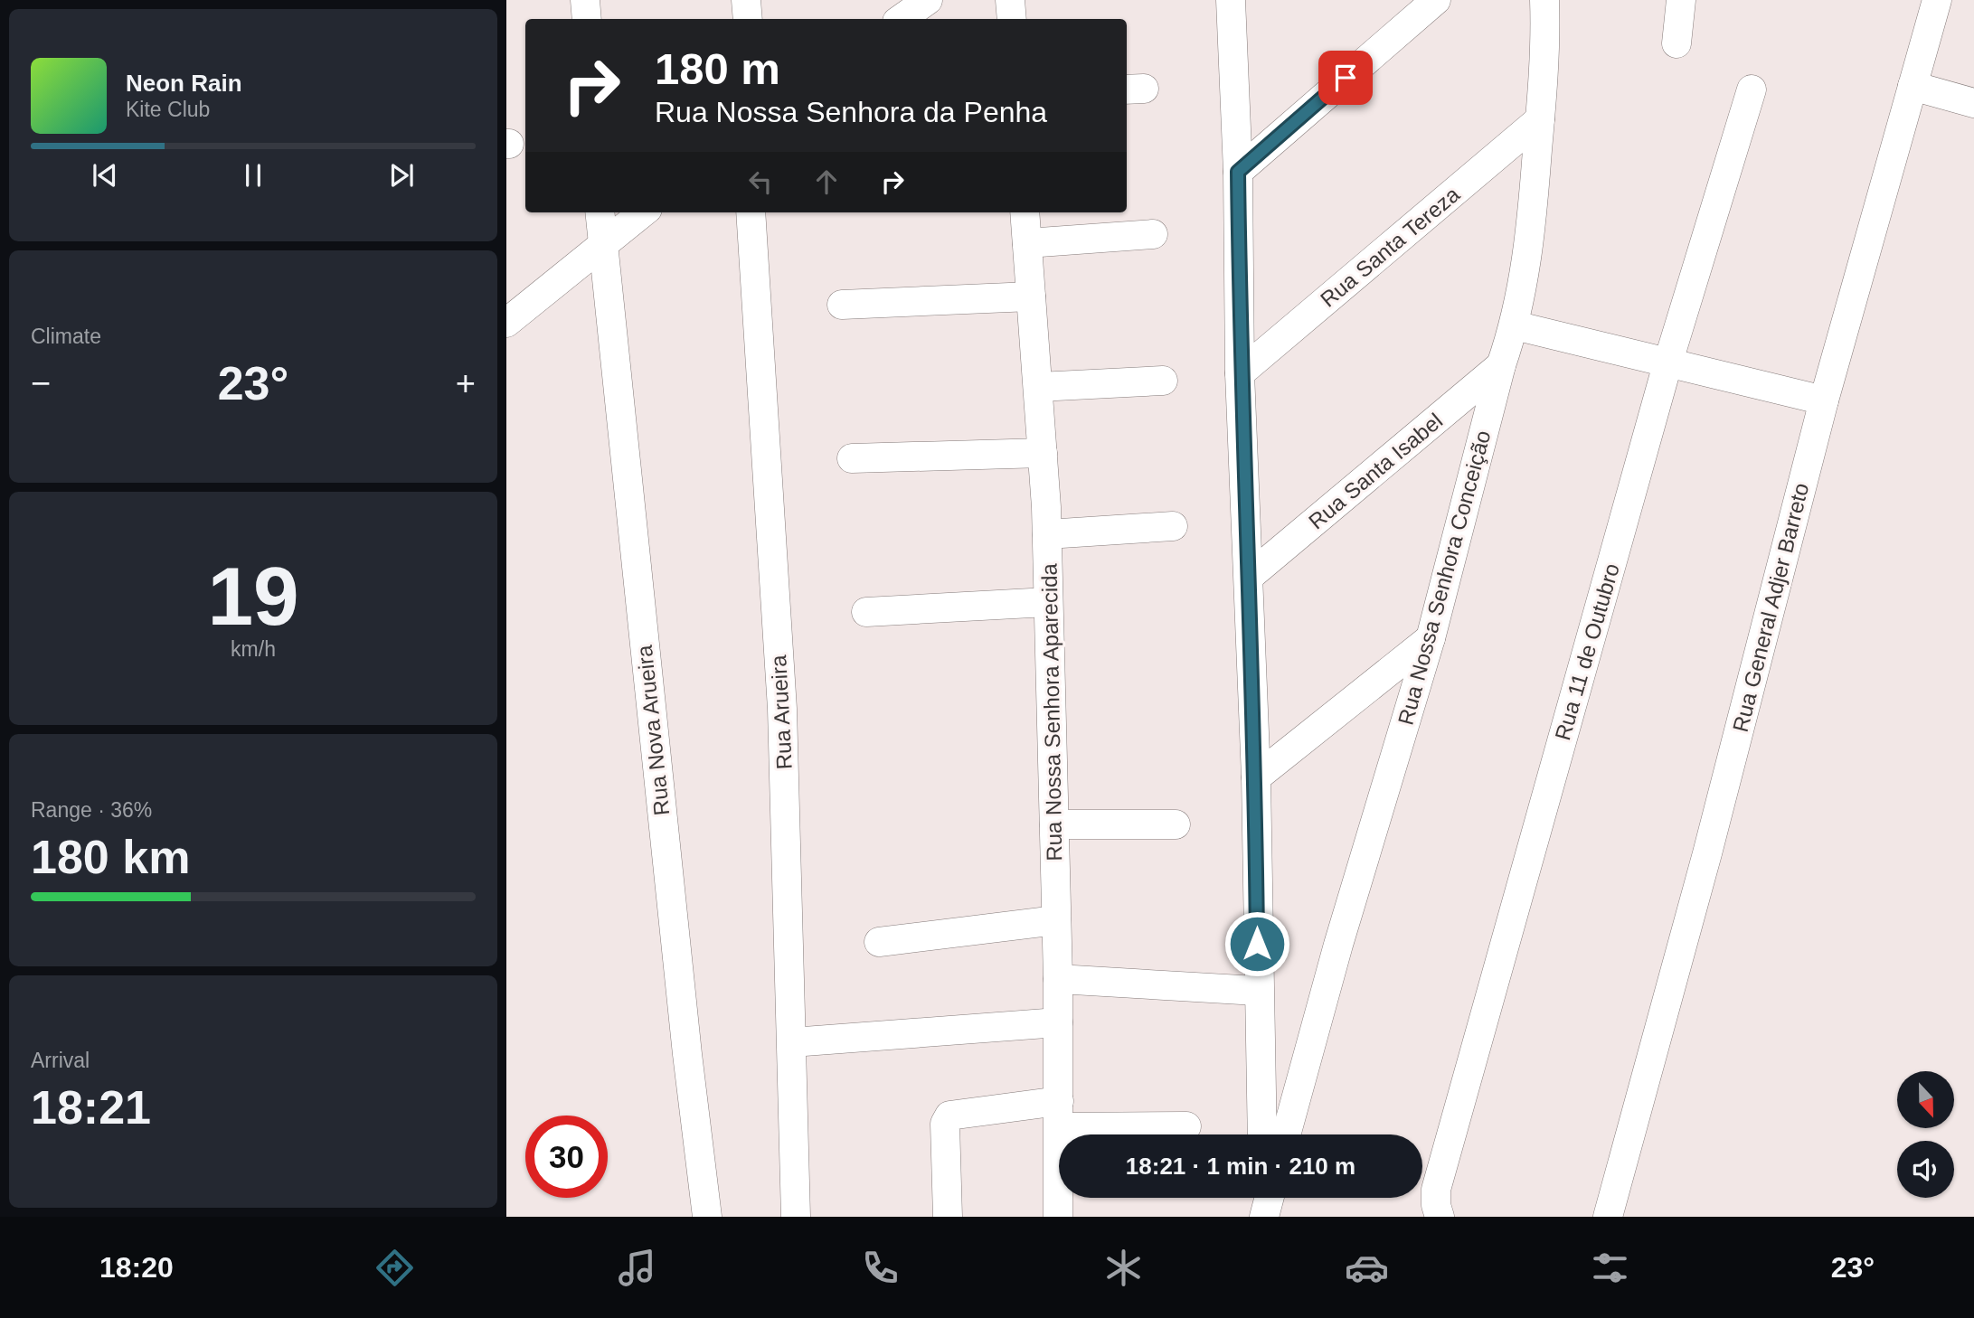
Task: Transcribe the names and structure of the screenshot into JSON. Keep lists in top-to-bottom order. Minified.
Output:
{"streets":{"street":["Rua Santa Tereza","Rua Santa Isabel","Rua Nossa Senhora Conceição","Rua General Adjer Barreto","Rua 11 de Outubro","Rua Arueira","Rua Nossa Senhora Aparecida","Rua Nova Arueira"]},"crossings":[["Rua Santa Tereza","Rua Nossa Senhora Conceição"],["Rua Santa Isabel","Rua Nossa Senhora Conceição"]],"north":"bottom","page":{"turn":["180 m","Rua Nossa Senhora da Penha"],"song":["Neon Rain","Kite Club"],"tile":["Climate",["19","km/h"],["Range · 36%","180 km"],["Arrival","18:21"]],"heat":["−","23°","+"],"limit":"30","trip":"18:21 · 1 min · 210 m","tabs":["18:20","23°"]}}
